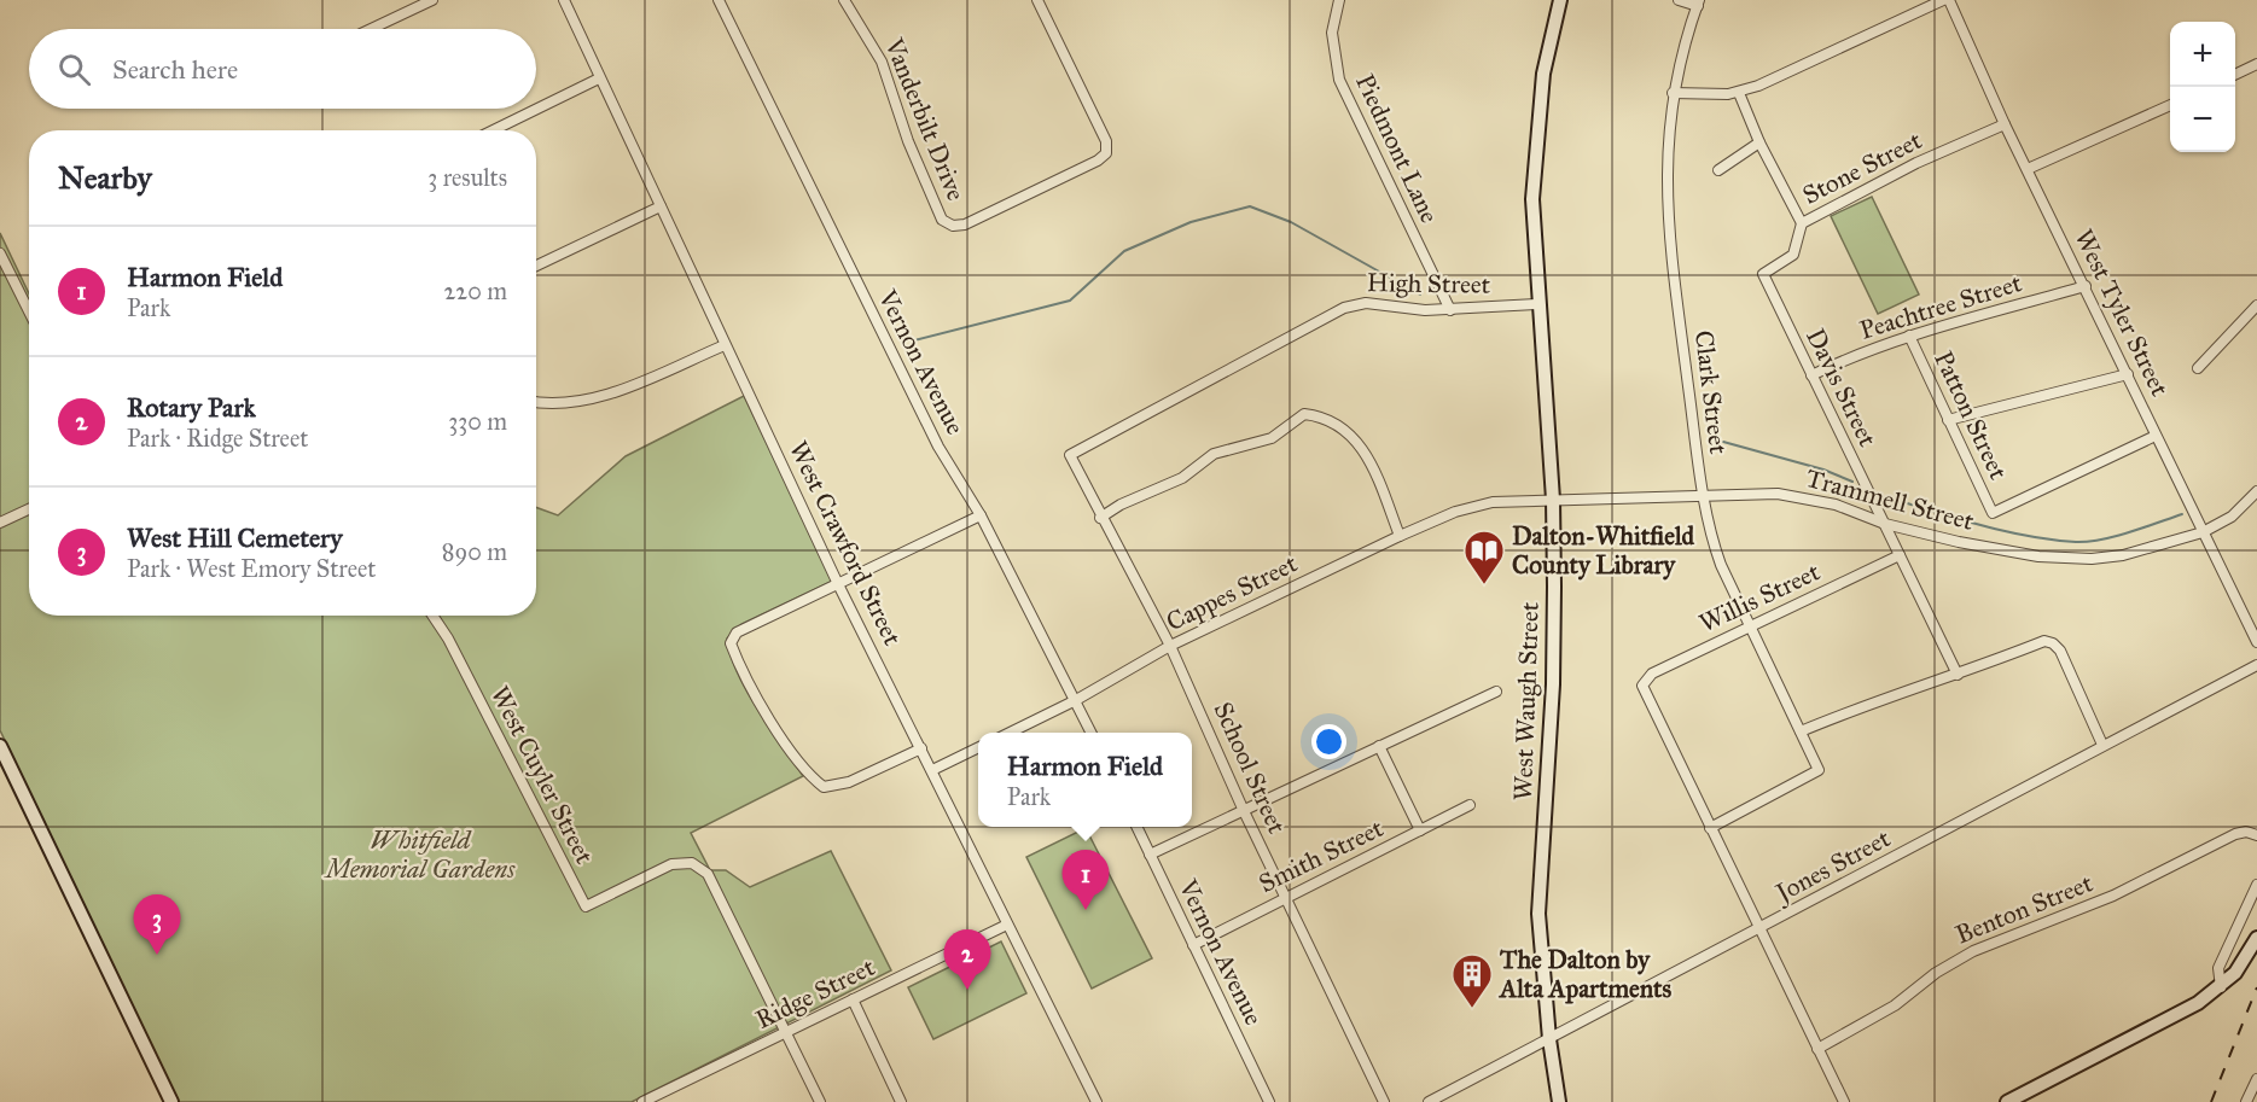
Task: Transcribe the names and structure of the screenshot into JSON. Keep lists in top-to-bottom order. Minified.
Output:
{"streets":{"street":["Vanderbilt Drive","Piedmont Lane","Stone Street","High Street","Peachtree Street","West Tyler Street","Vernon Avenue","Davis Street","Clark Street","Patton Street","Trammell Street","West Crawford Street","Cappes Street","Willis Street","West Waugh Street","School Street","West Cuyler Street","Smith Street","Jones Street","Benton Street","Ridge Street"]},"crossings":[["Piedmont Lane","High Street"],["Stone Street","West Tyler Street"],["Stone Street","Davis Street"],["High Street","West Waugh Street"],["High Street","School Street"],["Peachtree Street","West Tyler Street"],["Peachtree Street","Davis Street"],["Peachtree Street","Patton Street"],["West Tyler Street","Patton Street"],["West Tyler Street","Trammell Street"],["Vernon Avenue","Cappes Street"],["Vernon Avenue","Smith Street"],["Davis Street","Trammell Street"],["Davis Street","Willis Street"],["Clark Street","Trammell Street"],["Clark Street","Willis Street"],["Trammell Street","Cappes Street"],["Trammell Street","West Waugh Street"],["West Crawford Street","Ridge Street"],["Cappes Street","School Street"],["West Waugh Street","Jones Street"],["School Street","Smith Street"],["West Cuyler Street","Ridge Street"]],"parks":["Whitfield Memorial Gardens"],"places":{"library":["Dalton-Whitfield County Library"],"building":["The Dalton by Alta Apartments"]},"page":{"map_buttons":["+","−"],"search":"Search here","heading":["Nearby","3 results"],"list":[{"mark":"1","name":"Harmon Field","note":"Park","value":"220 m"},{"mark":"2","name":"Rotary Park","note":"Park · Ridge Street","value":"330 m"},{"mark":"3","name":"West Hill Cemetery","note":"Park · West Emory Street","value":"890 m"}],"popup":["Harmon Field","Park"],"pins":["1","3","2"]}}
